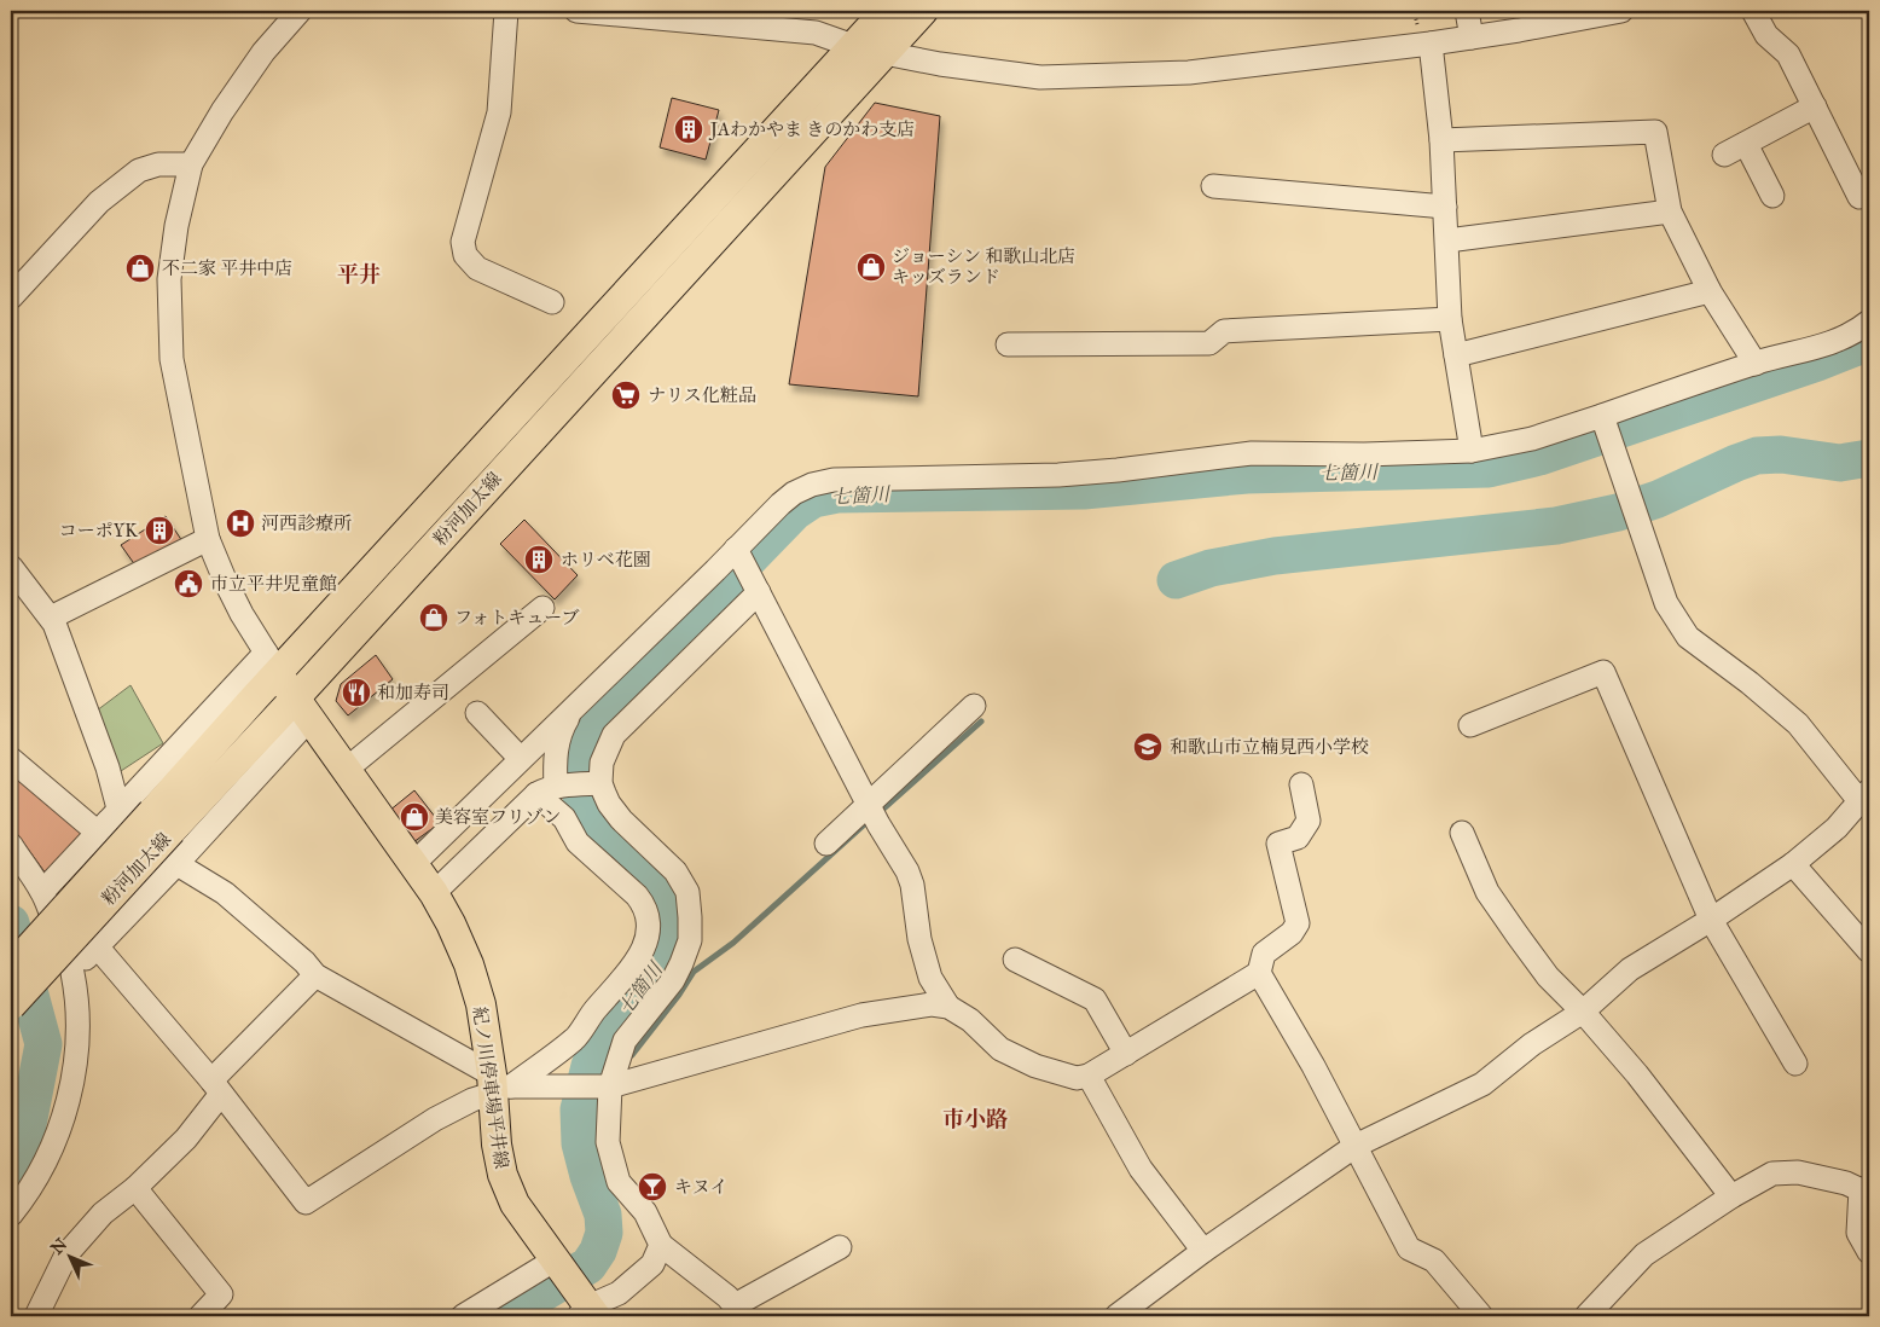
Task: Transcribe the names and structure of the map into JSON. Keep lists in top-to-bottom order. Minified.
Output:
{"streets":{"main road":["粉河加太線","紀ノ川停車場平井線"]},"crossings":[["粉河加太線","紀ノ川停車場平井線"]],"districts":["平井","市小路"],"water":["七箇川"],"places":{"building":["JAわかやま きのかわ支店","コーポYK","ホリベ花園"],"shop":["ジョーシン 和歌山北店 キッズランド","不二家 平井中店","フォトキューブ","美容室フリゾン"],"supermarket":["ナリス化粧品"],"hospital":["河西診療所"],"public building":["市立平井児童館"],"restaurant":["和加寿司"],"school or university":["和歌山市立楠見西小学校"],"bar":["キヌイ"]},"north":"top left"}
